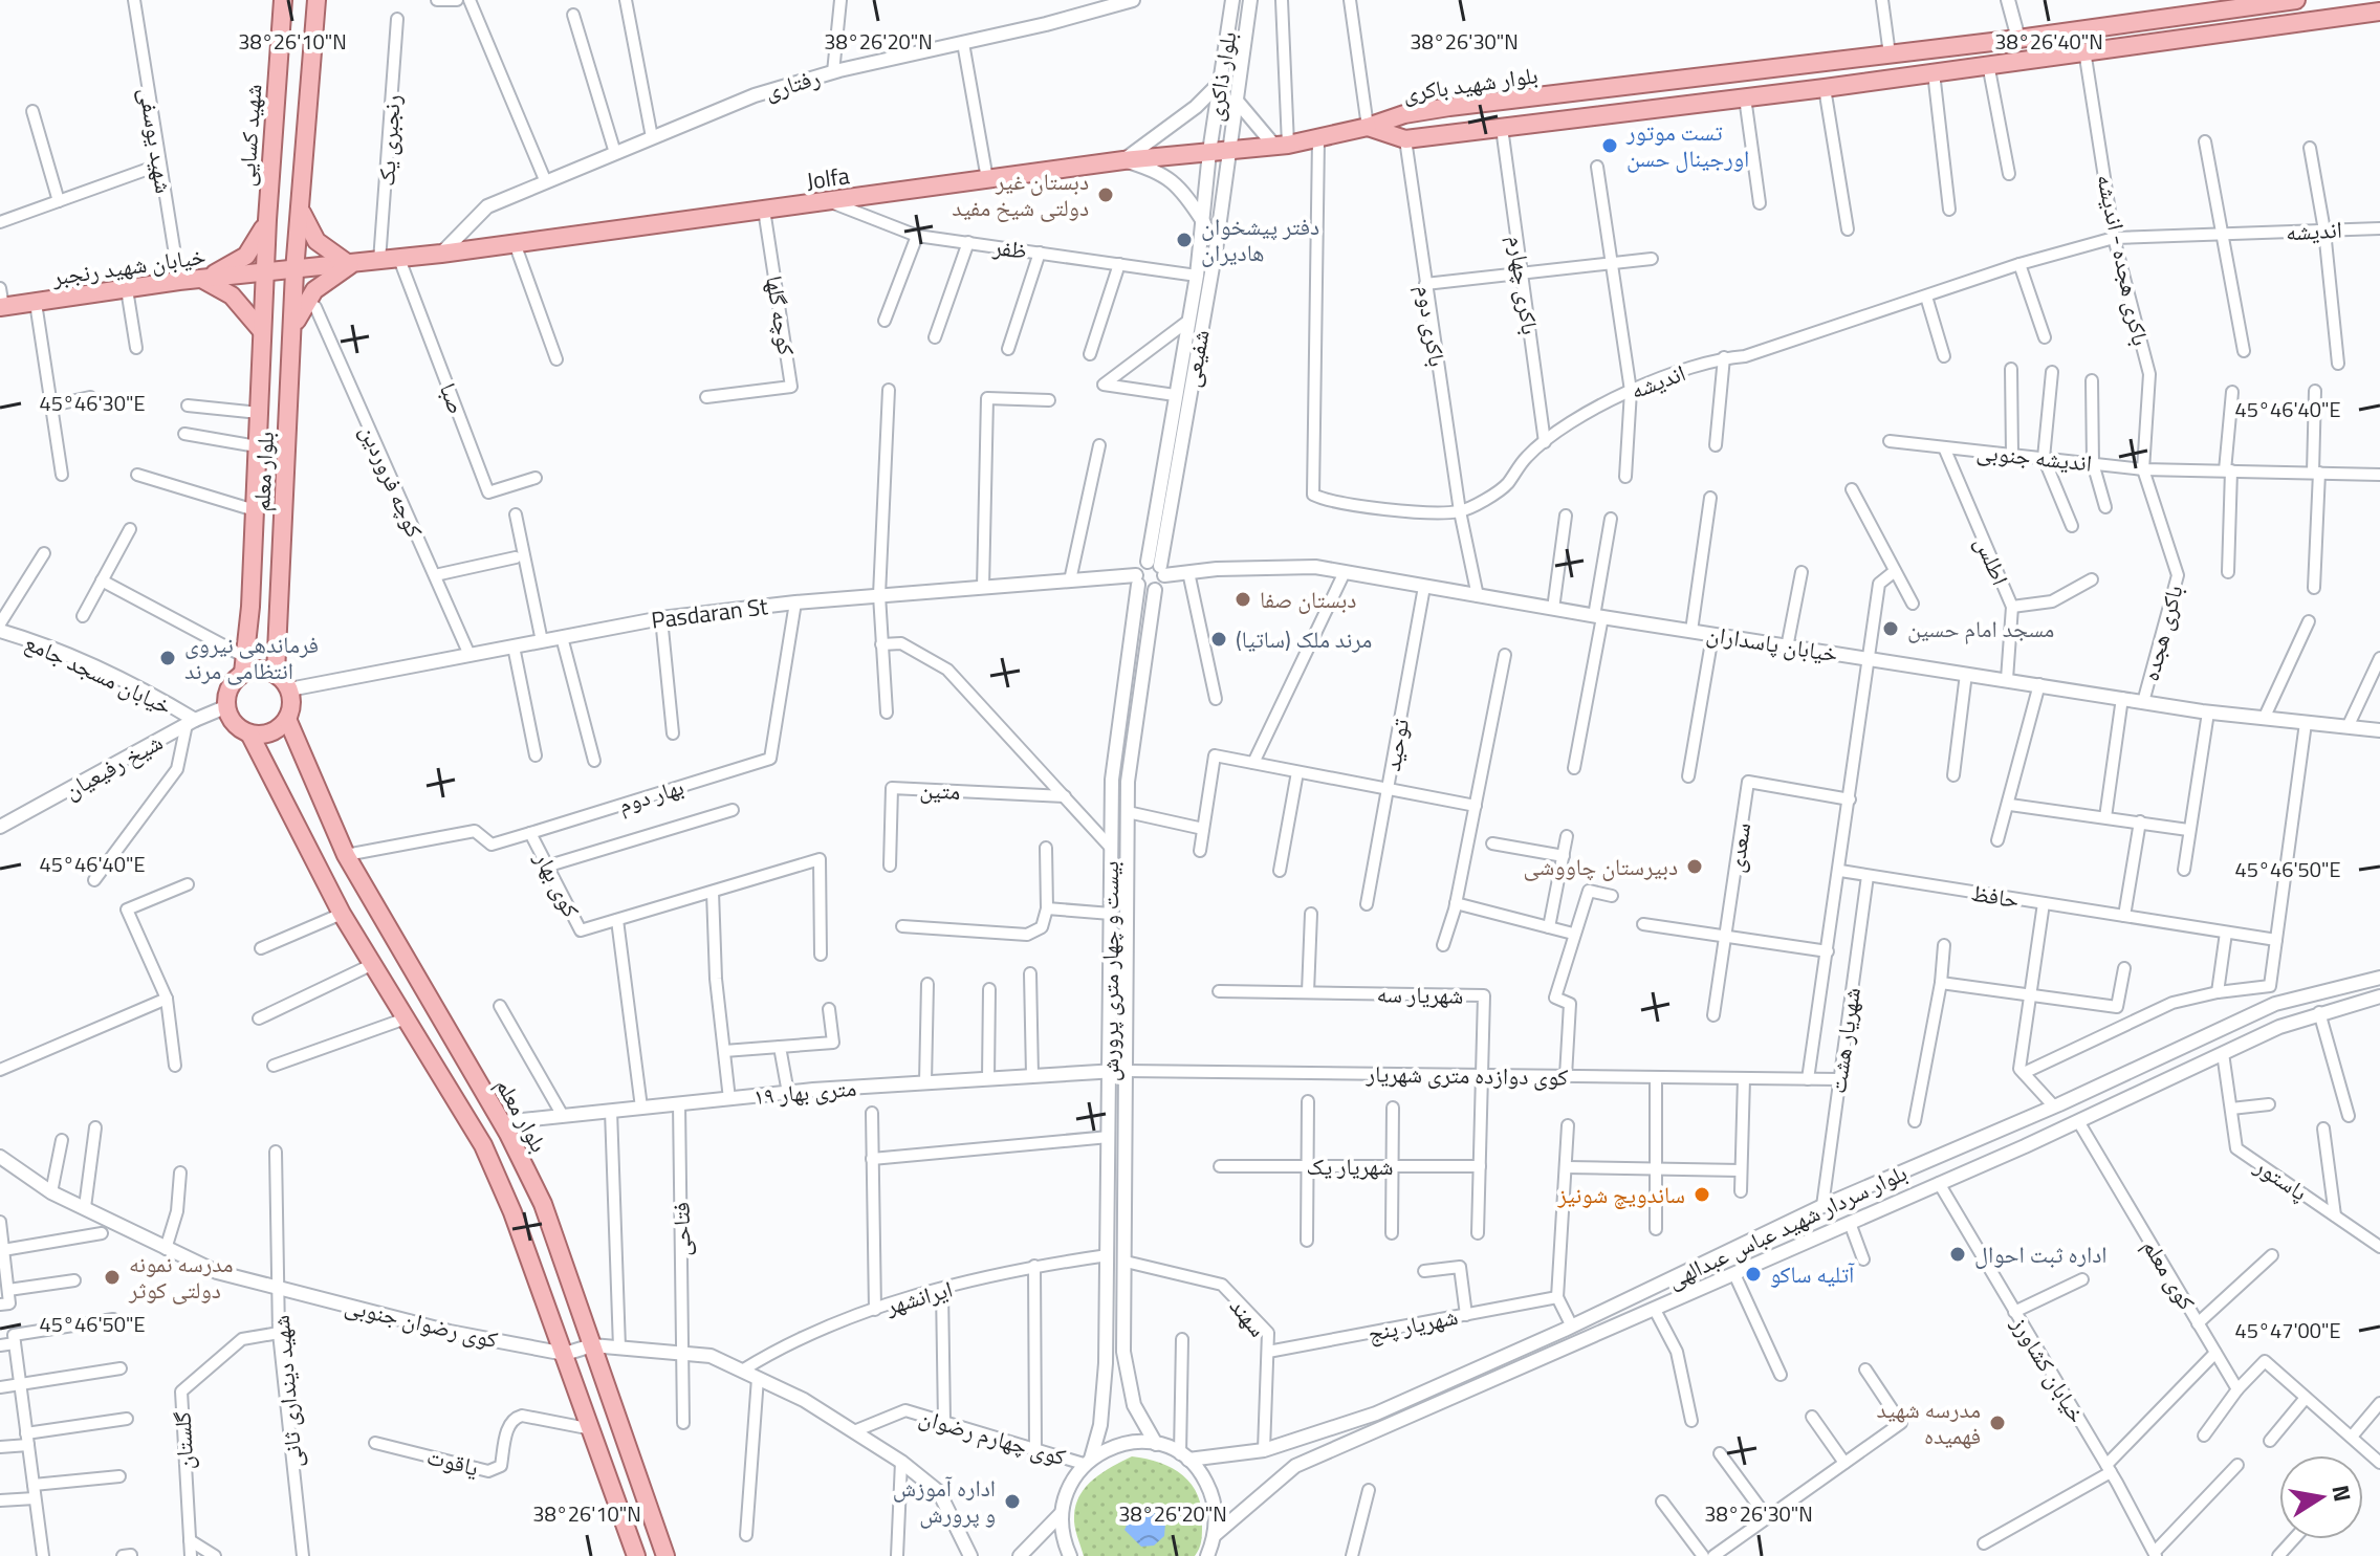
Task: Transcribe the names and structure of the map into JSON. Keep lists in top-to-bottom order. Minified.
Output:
{"streets":{"main road":["بلوار شهید باکری","شهید کسایی","Jolfa","خیابان شهید رنجبر","بلوار معلم"],"street":["بلوار ذاکری","رفتاری","شهید یوسفی","رنجبری یک","اندیشه","ظفر","باکری هجده - اندیشه","باکری چهارم","کوچه گلها","باکری دوم","شفیعی","صبا","اندیشه جنوبی","کوچه فروردین","اطلس","Pasdaran St","باکری هجده","خیابان پاسداران","خیابان مسجد جامع","توحید","شیخ رفیعیان","متین","بهار دوم","سعدی","کوی بهار","حافظ","بیست و چهار متری پرورش","شهریار سه","شهریار هشت","کوی دوازده متری شهریار","۱۹ متری بهار","شهریار یک","پاستور","بلوار سردار شهید عباس عبدالهی","فتاحی","کوی معلم","ایرانشهر","سهند","کوی رضوان جنوبی","شهریار پنج","خیابان کشاورز","شهید دینداری ثانی","کوی چهارم رضوان","گلستان","یاقوت"]},"crossings":[["بلوار ذاکری","Jolfa"],["بلوار ذاکری","شفیعی"],["رفتاری","Jolfa"],["بلوار شهید باکری","Jolfa"],["بلوار شهید باکری","باکری هجده - اندیشه"],["بلوار شهید باکری","باکری چهارم"],["بلوار شهید باکری","باکری دوم"],["شهید کسایی","خیابان شهید رنجبر"],["شهید کسایی","بلوار معلم"],["شهید یوسفی","خیابان شهید رنجبر"],["رنجبری یک","Jolfa"],["Jolfa","ظفر"],["Jolfa","خیابان شهید رنجبر"],["Jolfa","کوچه گلها"],["Jolfa","شفیعی"],["Jolfa","صبا"],["Jolfa","بلوار معلم"],["اندیشه","باکری هجده - اندیشه"],["اندیشه","باکری چهارم"],["اندیشه","باکری دوم"],["ظفر","شفیعی"],["باکری هجده - اندیشه","اندیشه جنوبی"],["باکری هجده - اندیشه","باکری هجده"],["خیابان شهید رنجبر","بلوار معلم"],["باکری دوم","خیابان پاسداران"],["شفیعی","Pasdaran St"],["شفیعی","خیابان پاسداران"],["شفیعی","بیست و چهار متری پرورش"],["اندیشه جنوبی","اطلس"],["اندیشه جنوبی","باکری هجده"],["بلوار معلم","Pasdaran St"],["بلوار معلم","شیخ رفیعیان"],["بلوار معلم","کوی بهار"],["بلوار معلم","۱۹ متری بهار"],["کوچه فروردین","Pasdaran St"],["اطلس","خیابان پاسداران"],["Pasdaran St","خیابان پاسداران"],["Pasdaran St","شیخ رفیعیان"],["Pasdaran St","بهار دوم"],["Pasdaran St","بیست و چهار متری پرورش"],["باکری هجده","خیابان پاسداران"],["خیابان پاسداران","توحید"],["خیابان پاسداران","بیست و چهار متری پرورش"],["خیابان مسجد جامع","شیخ رفیعیان"],["بهار دوم","کوی بهار"],["حافظ","شهریار هشت"],["بیست و چهار متری پرورش","کوی دوازده متری شهریار"],["بیست و چهار متری پرورش","۱۹ متری بهار"],["بیست و چهار متری پرورش","ایرانشهر"],["بیست و چهار متری پرورش","سهند"],["بیست و چهار متری پرورش","کوی چهارم رضوان"],["شهریار سه","کوی دوازده متری شهریار"],["شهریار سه","شهریار یک"],["شهریار هشت","کوی دوازده متری شهریار"],["شهریار هشت","بلوار سردار شهید عباس عبدالهی"],["کوی دوازده متری شهریار","۱۹ متری بهار"],["۱۹ متری بهار","فتاحی"],["پاستور","بلوار سردار شهید عباس عبدالهی"],["بلوار سردار شهید عباس عبدالهی","کوی معلم"],["بلوار سردار شهید عباس عبدالهی","سهند"],["بلوار سردار شهید عباس عبدالهی","خیابان کشاورز"],["سهند","شهریار پنج"],["کوی رضوان جنوبی","شهید دینداری ثانی"],["شهید دینداری ثانی","گلستان"]],"places":["تست موتور اورجینال حسن","دبستان غیر دولتی شیخ مفید","دفتر پیشخوان هادیران","دبستان صفا","مسجد امام حسین","مرند ملک (ساتیا)","فرماندهی نیروی انتظامی مرند","دبیرستان چاووشی","ساندویچ شونیز","اداره ثبت احوال","آتلیه ساکو","مدرسه نمونه دولتی کوثر","مدرسه شهید فهمیده","اداره آموزش و پرورش"],"north":"right","coordinates":["38°26'10\"N","38°26'20\"N","38°26'30\"N","38°26'40\"N","45°46'30\"E","45°46'40\"E","45°46'50\"E","45°47'00\"E"]}
